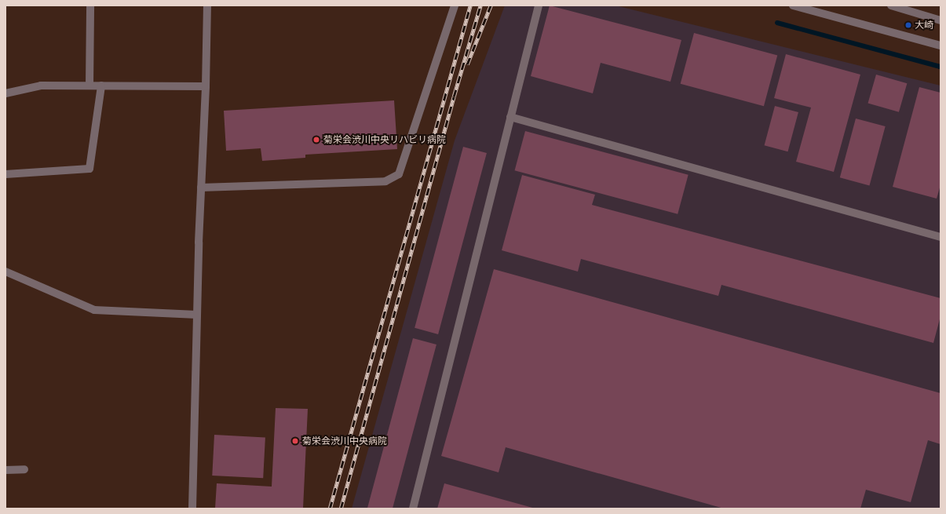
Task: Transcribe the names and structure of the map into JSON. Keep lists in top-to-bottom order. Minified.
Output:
{"places":["大崎","菊栄会渋川中央リハビリ病院","菊栄会渋川中央病院"]}
